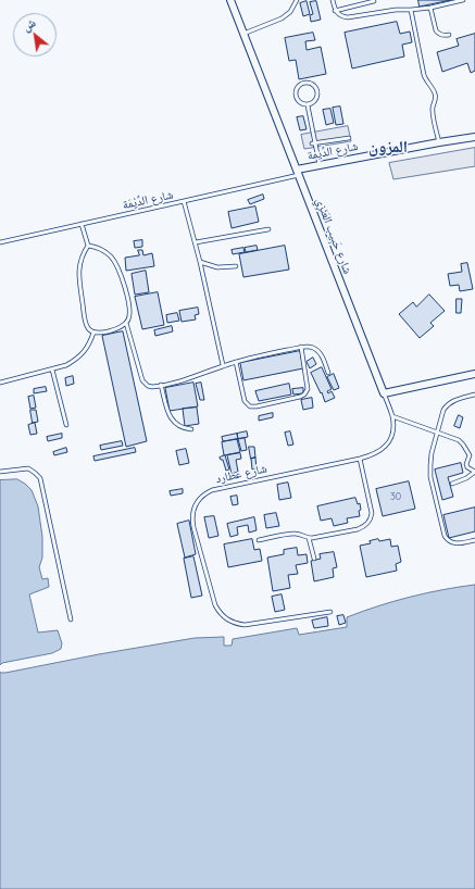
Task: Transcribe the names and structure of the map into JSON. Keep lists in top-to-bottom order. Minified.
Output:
{"streets":{"street":["شارع الدِّيمة","شارع حَبِيب العَنَزِي"],"lane":["شارع الدِّيْمَة","شارع عطارد"]},"crossings":[["شارع الدِّيمة","شارع الدِّيْمَة"],["شارع الدِّيمة","شارع حَبِيب العَنَزِي"],["شارع الدِّيْمَة","شارع حَبِيب العَنَزِي"],["شارع حَبِيب العَنَزِي","شارع عطارد"]],"districts":["المزون"],"house_numbers":["30"],"north":"top left"}
